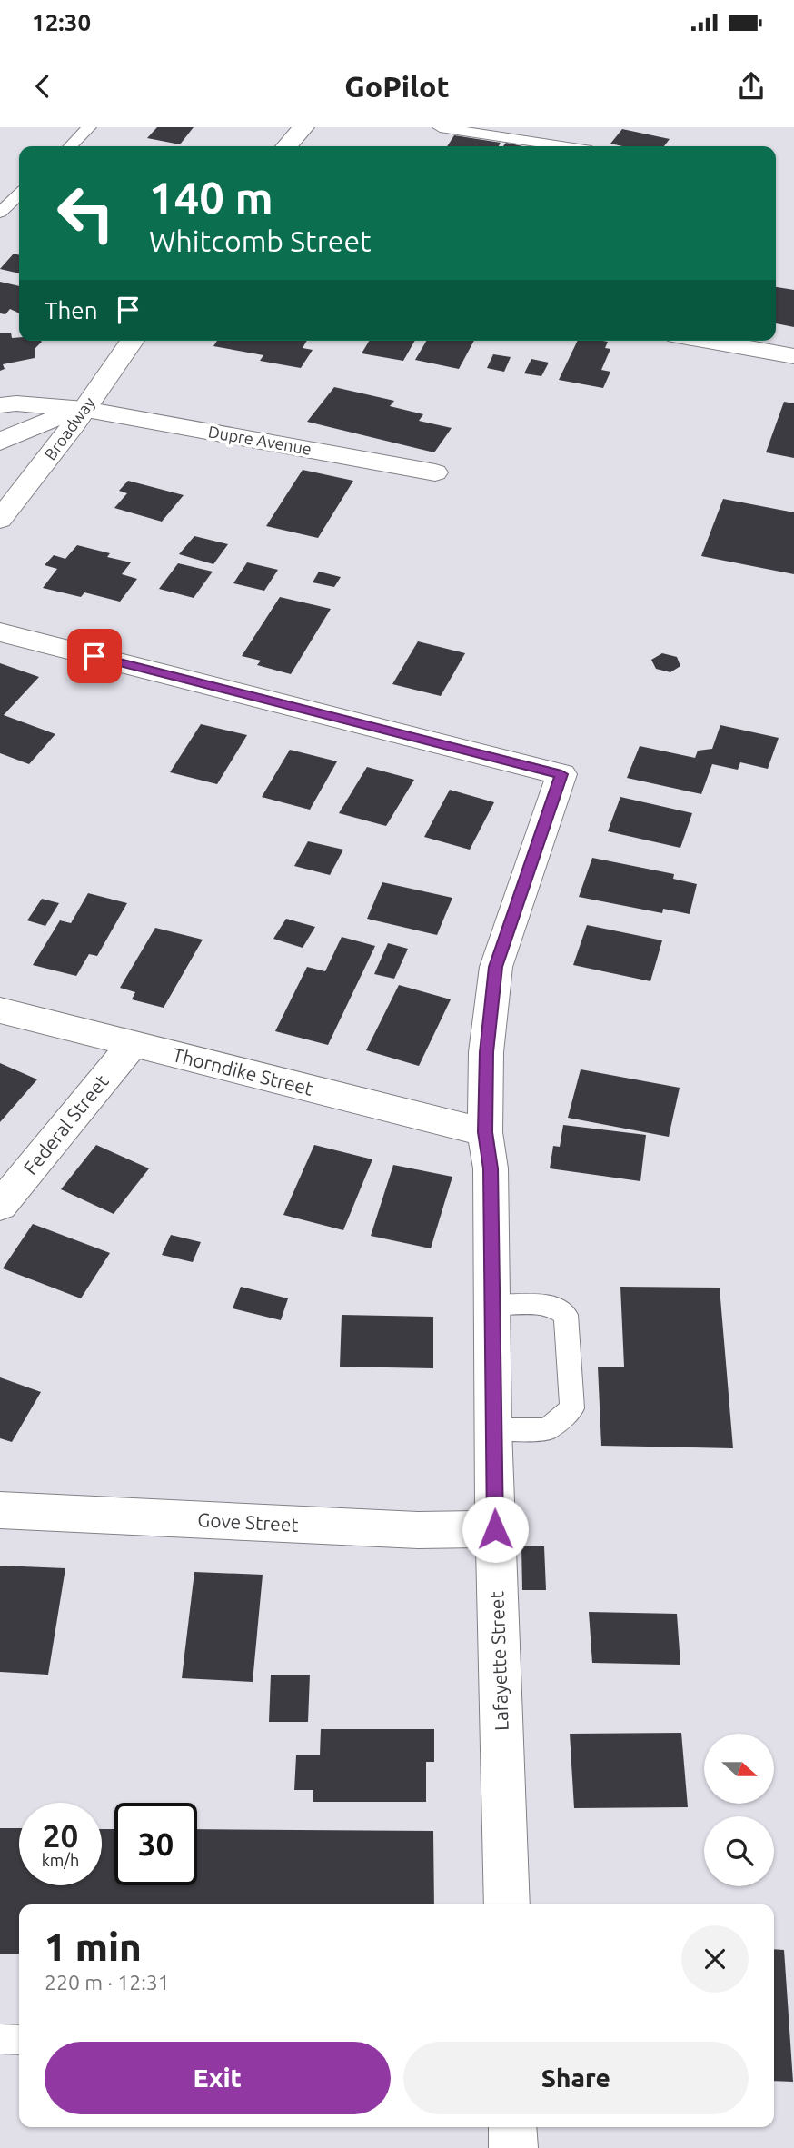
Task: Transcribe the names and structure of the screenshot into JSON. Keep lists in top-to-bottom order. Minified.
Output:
{"streets":{"street":["Broadway","Dupre Avenue","Thorndike Street","Federal Street","Gove Street","Lafayette Street"]},"crossings":[["Broadway","Dupre Avenue"],["Thorndike Street","Federal Street"],["Thorndike Street","Lafayette Street"],["Gove Street","Lafayette Street"]],"north":"right","page":{"status":"12:30","header":"GoPilot","turn":["140 m","Whitcomb Street"],"then":"Then","speed":"20 km/h","limit":"30","heading":["1 min","220 m · 12:31"],"buttons":["Exit","Share"]}}
